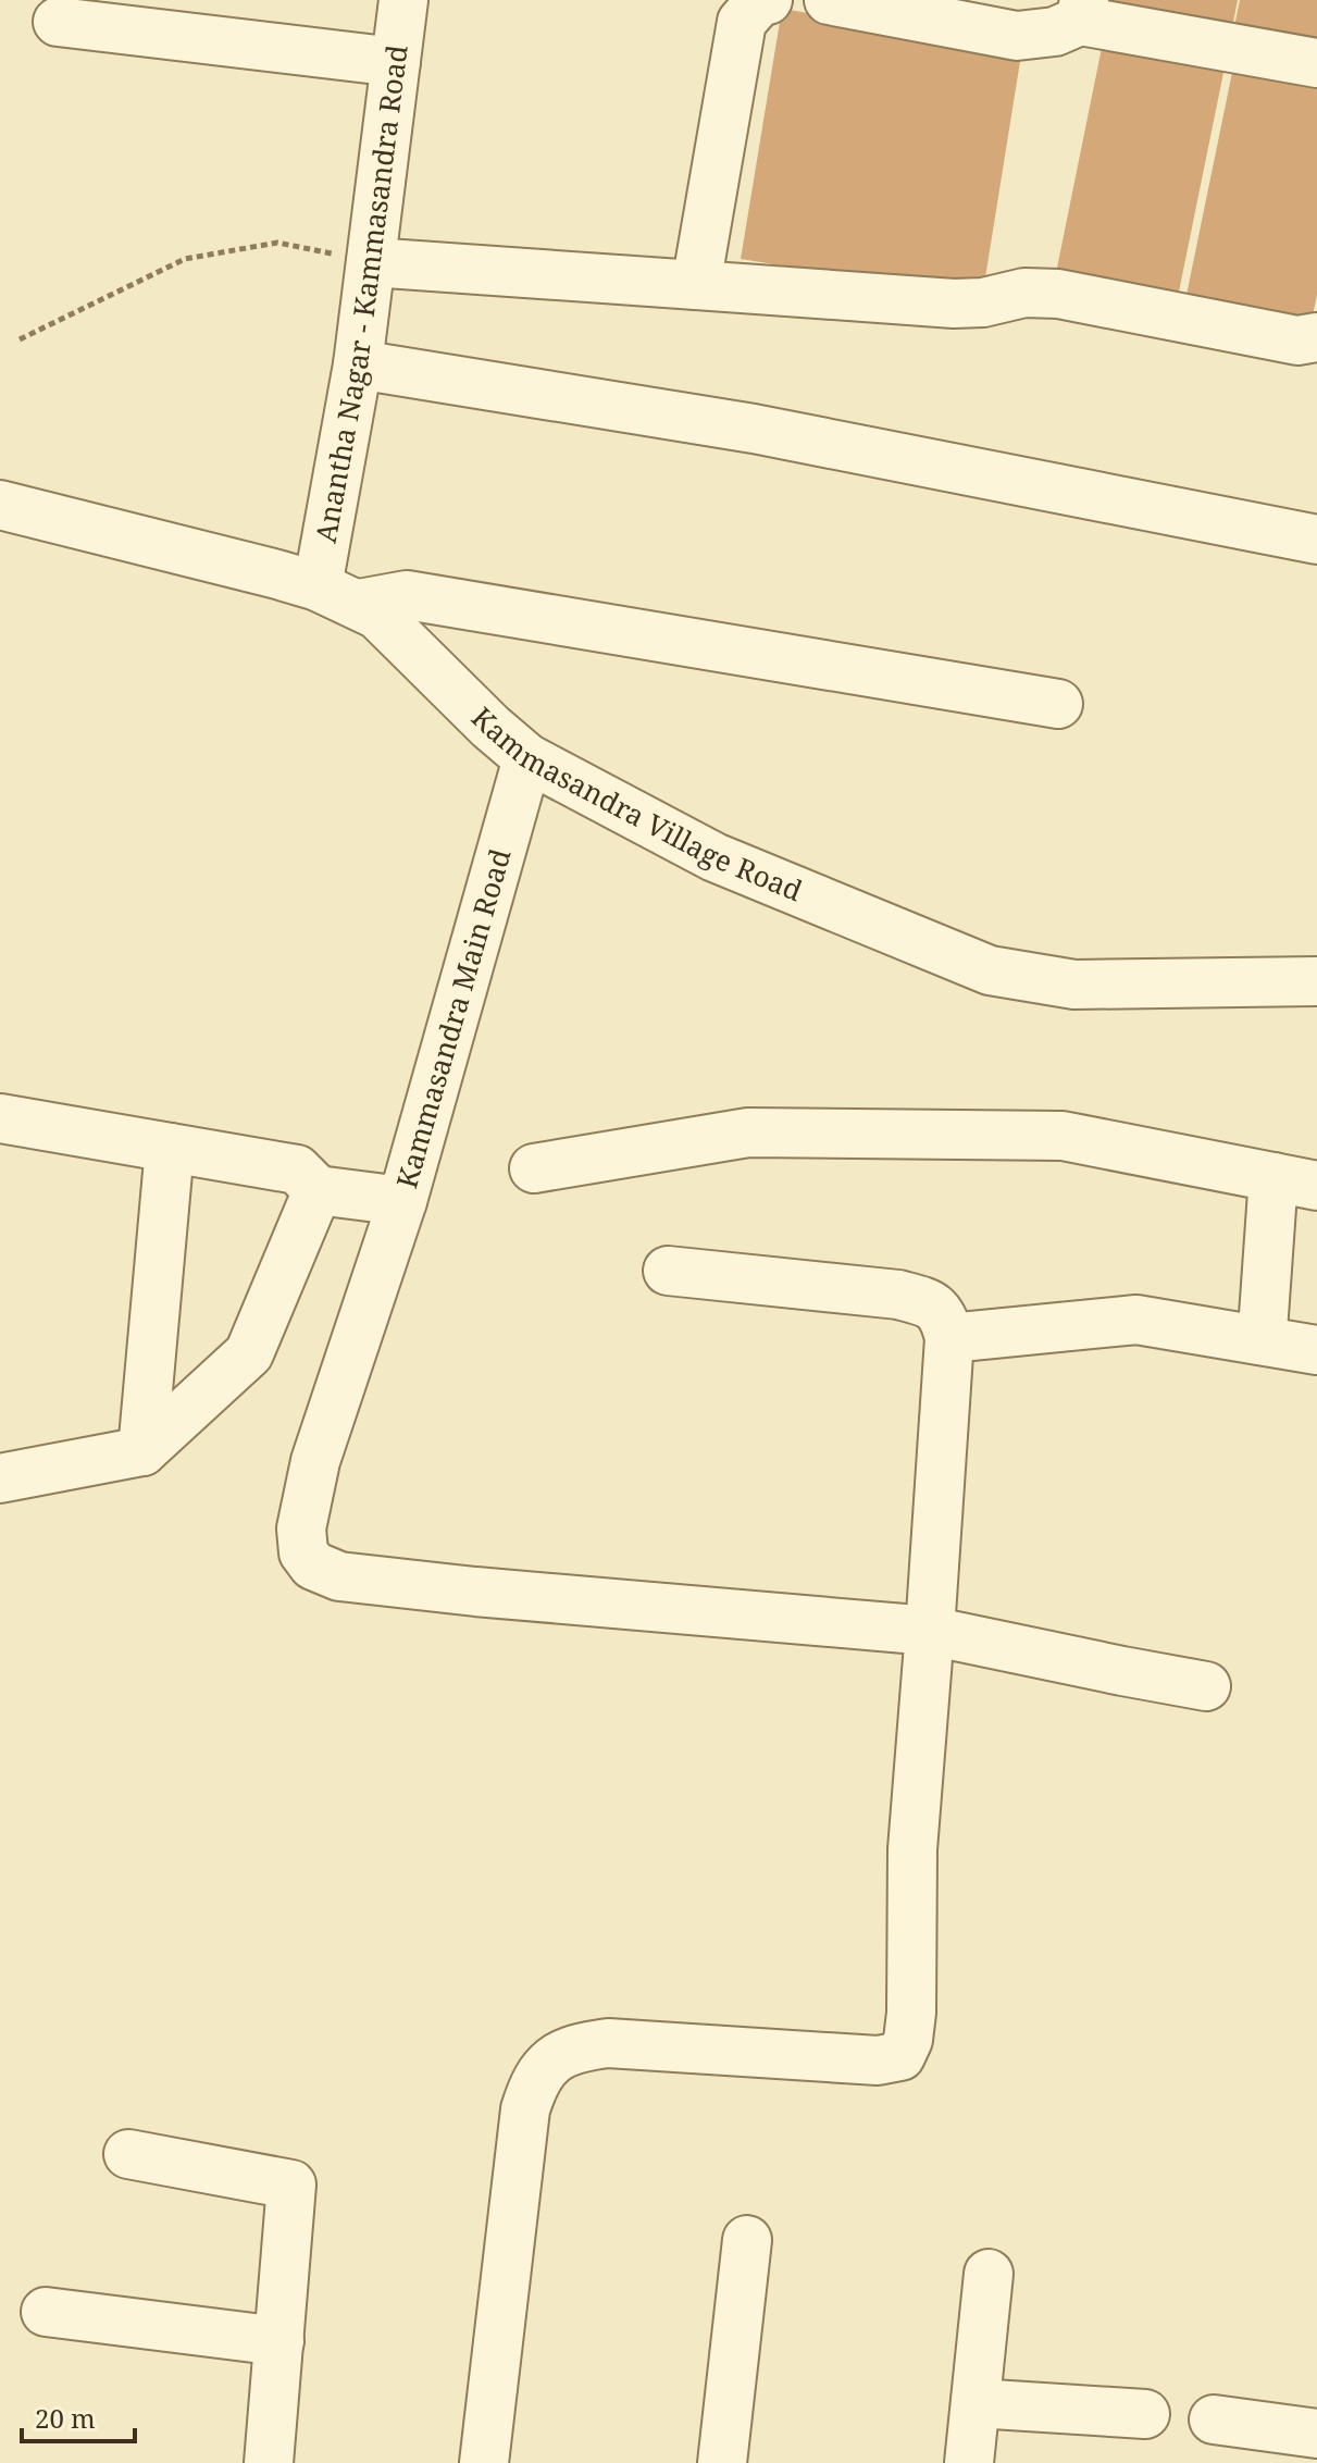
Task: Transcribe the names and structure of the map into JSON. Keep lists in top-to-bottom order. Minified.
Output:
{"streets":{"street":["Anantha Nagar - Kammasandra Road","Kammasandra Village Road","Kammasandra Main Road"]},"crossings":[["Anantha Nagar - Kammasandra Road","Kammasandra Village Road"],["Kammasandra Village Road","Kammasandra Main Road"]],"scale_bar":"20 m"}
